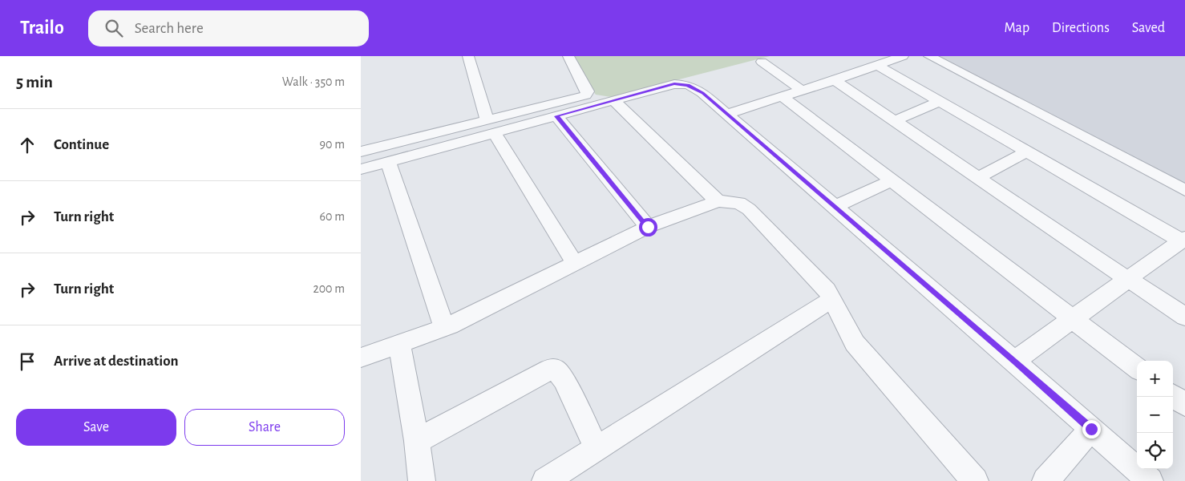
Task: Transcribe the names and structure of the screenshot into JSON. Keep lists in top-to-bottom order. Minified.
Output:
{"page":{"header":"Trailo","search":"Search here","nav":["Map","Directions","Saved"],"heading":["5 min","Walk · 350 m"],"list":[["Continue","90 m"],["Turn right","60 m"],["Turn right","200 m"],"Arrive at destination"],"map_buttons":["+","−"],"buttons":["Save","Share"]}}
